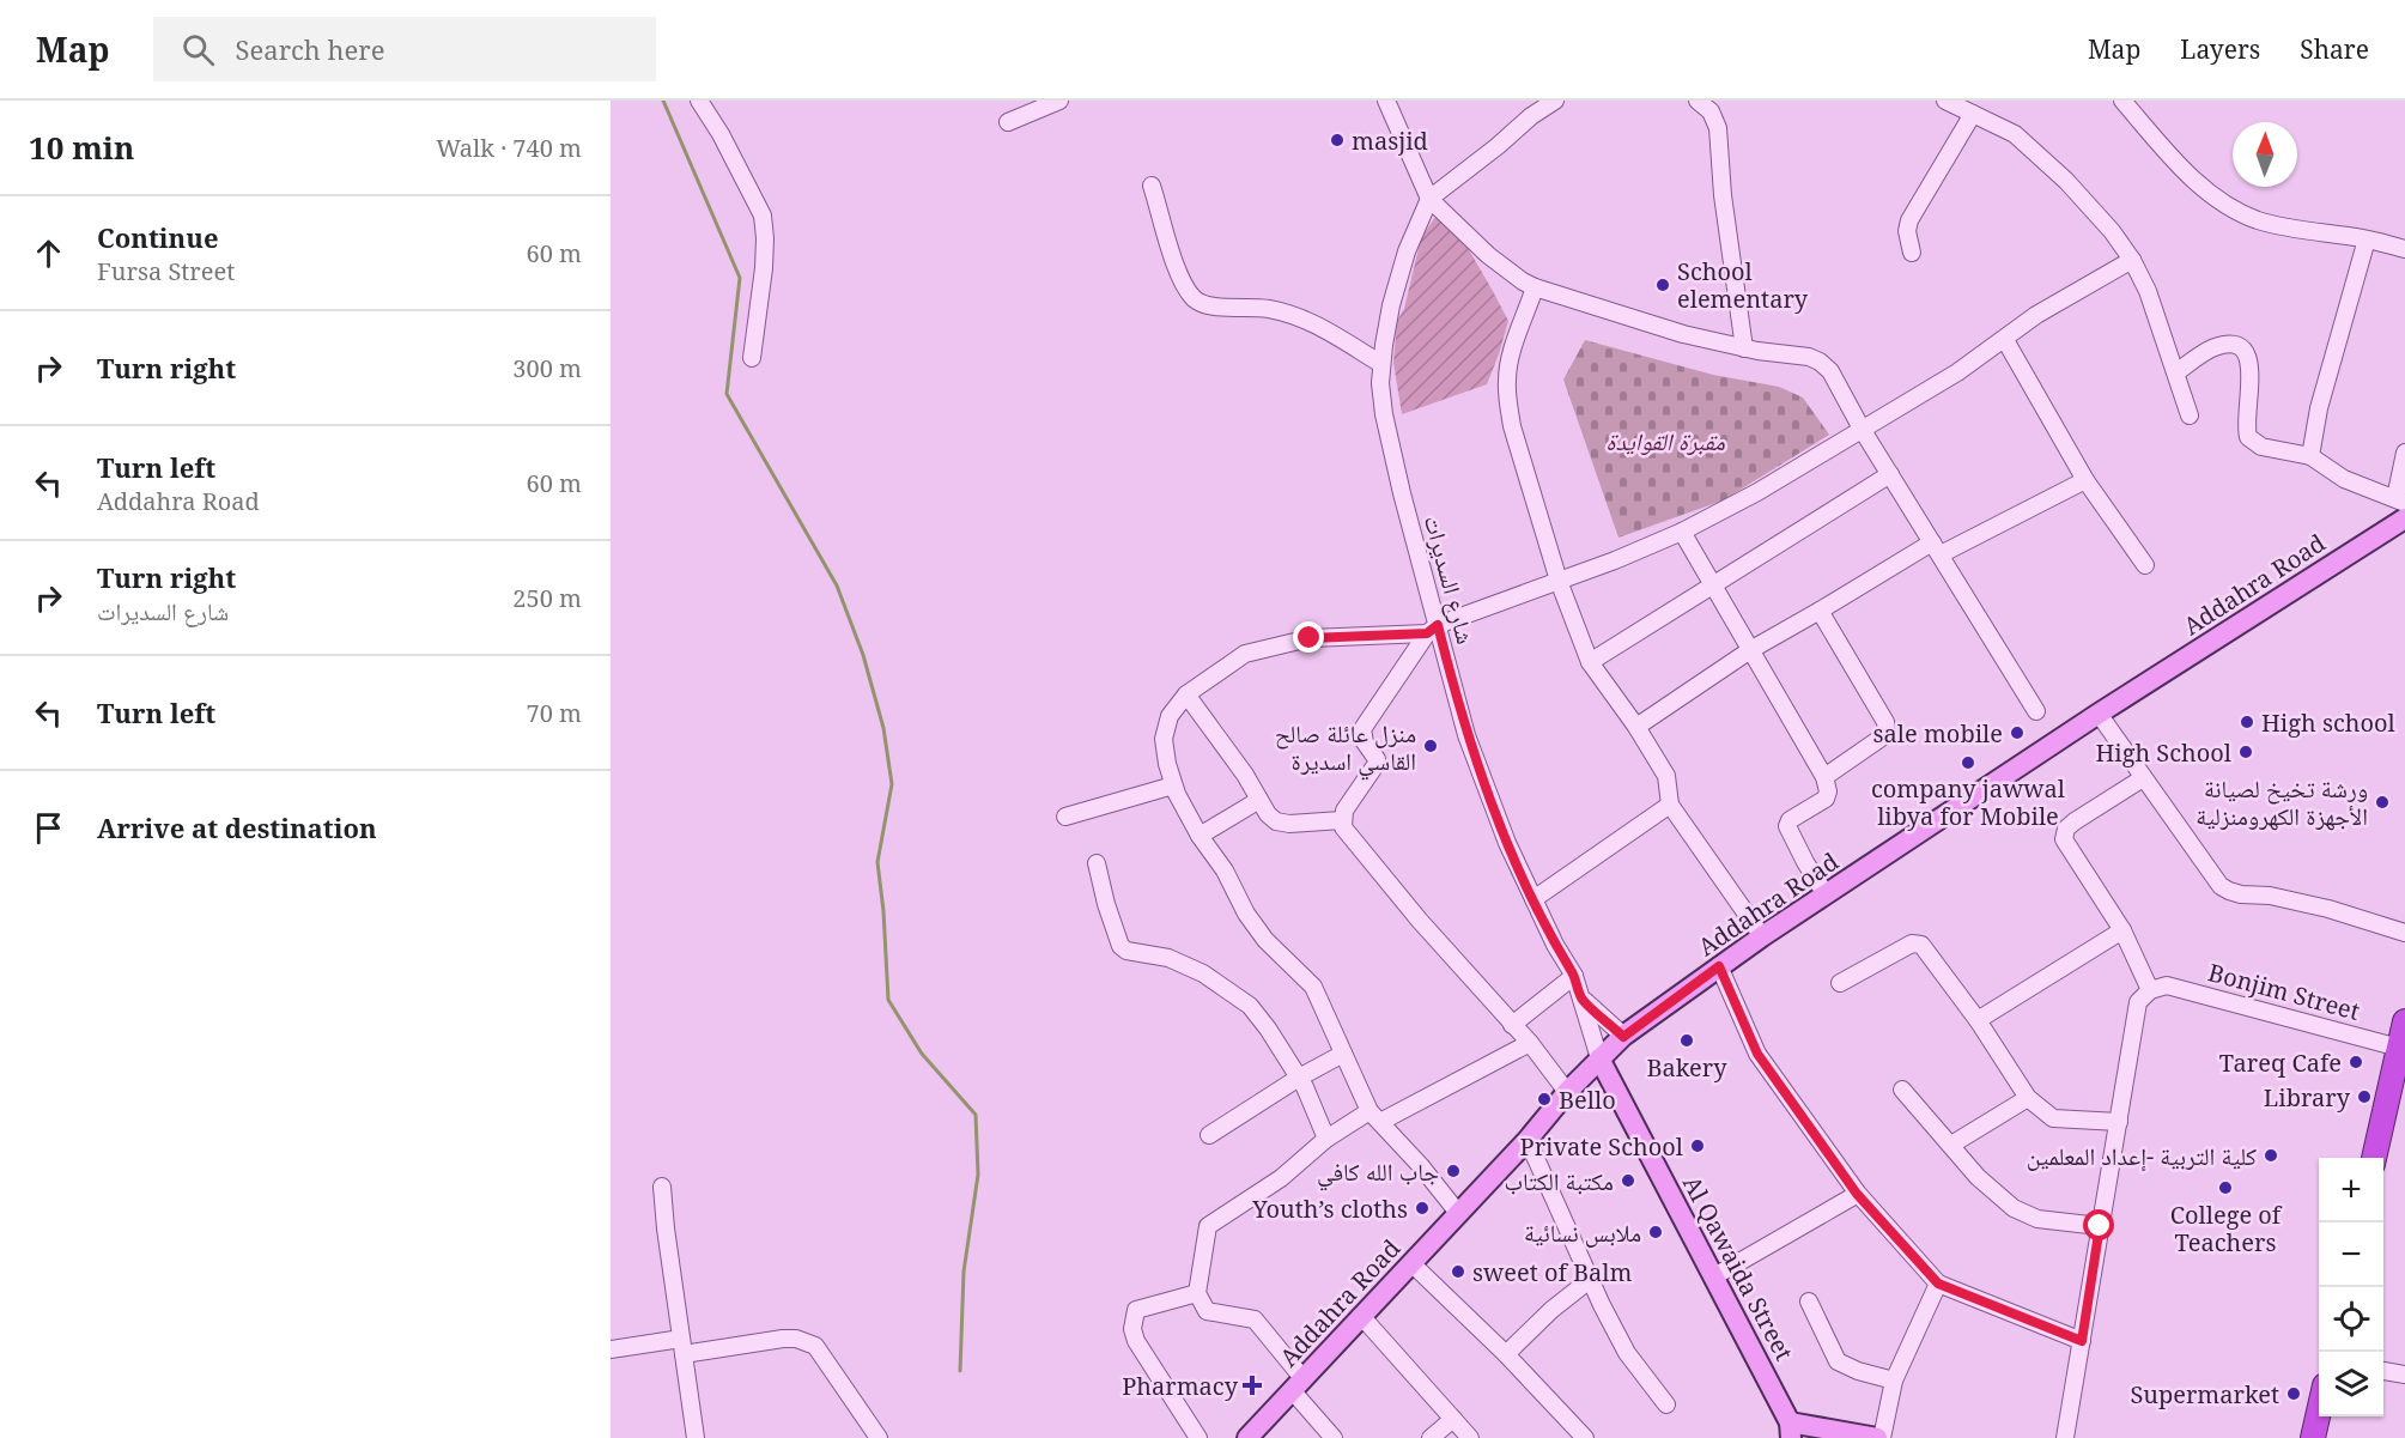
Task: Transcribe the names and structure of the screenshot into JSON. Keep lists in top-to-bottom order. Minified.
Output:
{"streets":{"main road":["Addahra Road","Al Qawaida Street"],"street":["شارع السديرات","Bonjim Street"]},"crossings":[["شارع السديرات","Addahra Road"],["شارع السديرات","Al Qawaida Street"],["Addahra Road","Al Qawaida Street"]],"parks":["مقبرة القوايدة"],"places":{"other":["masjid","School elementary","High school","sale mobile","منزل عائلة صالح القاسي اسديرة","High School","company jawwal libya for Mobile","ورشة تخيخ لصيانة الأجهزة الكهرومنزلية","Bakery","Tareq Cafe","Library","Bello","Private School","كلية التربية -إعداد المعلمين","جاب الله كافي","مكتبة الكتاب","College of Teachers","Youth’s cloths","ملابس نسائية","sweet of Balm","Supermarket"],"health":["Pharmacy"]},"north":"top","page":{"header":"Map","search":"Search here","nav":["Map","Layers","Share"],"heading":["10 min","Walk · 740 m"],"list":[["Continue","Fursa Street","60 m"],["Turn right","300 m"],["Turn left","Addahra Road","60 m"],["Turn right","شارع السديرات","250 m"],["Turn left","70 m"],"Arrive at destination"],"map_buttons":["+","−"]}}
